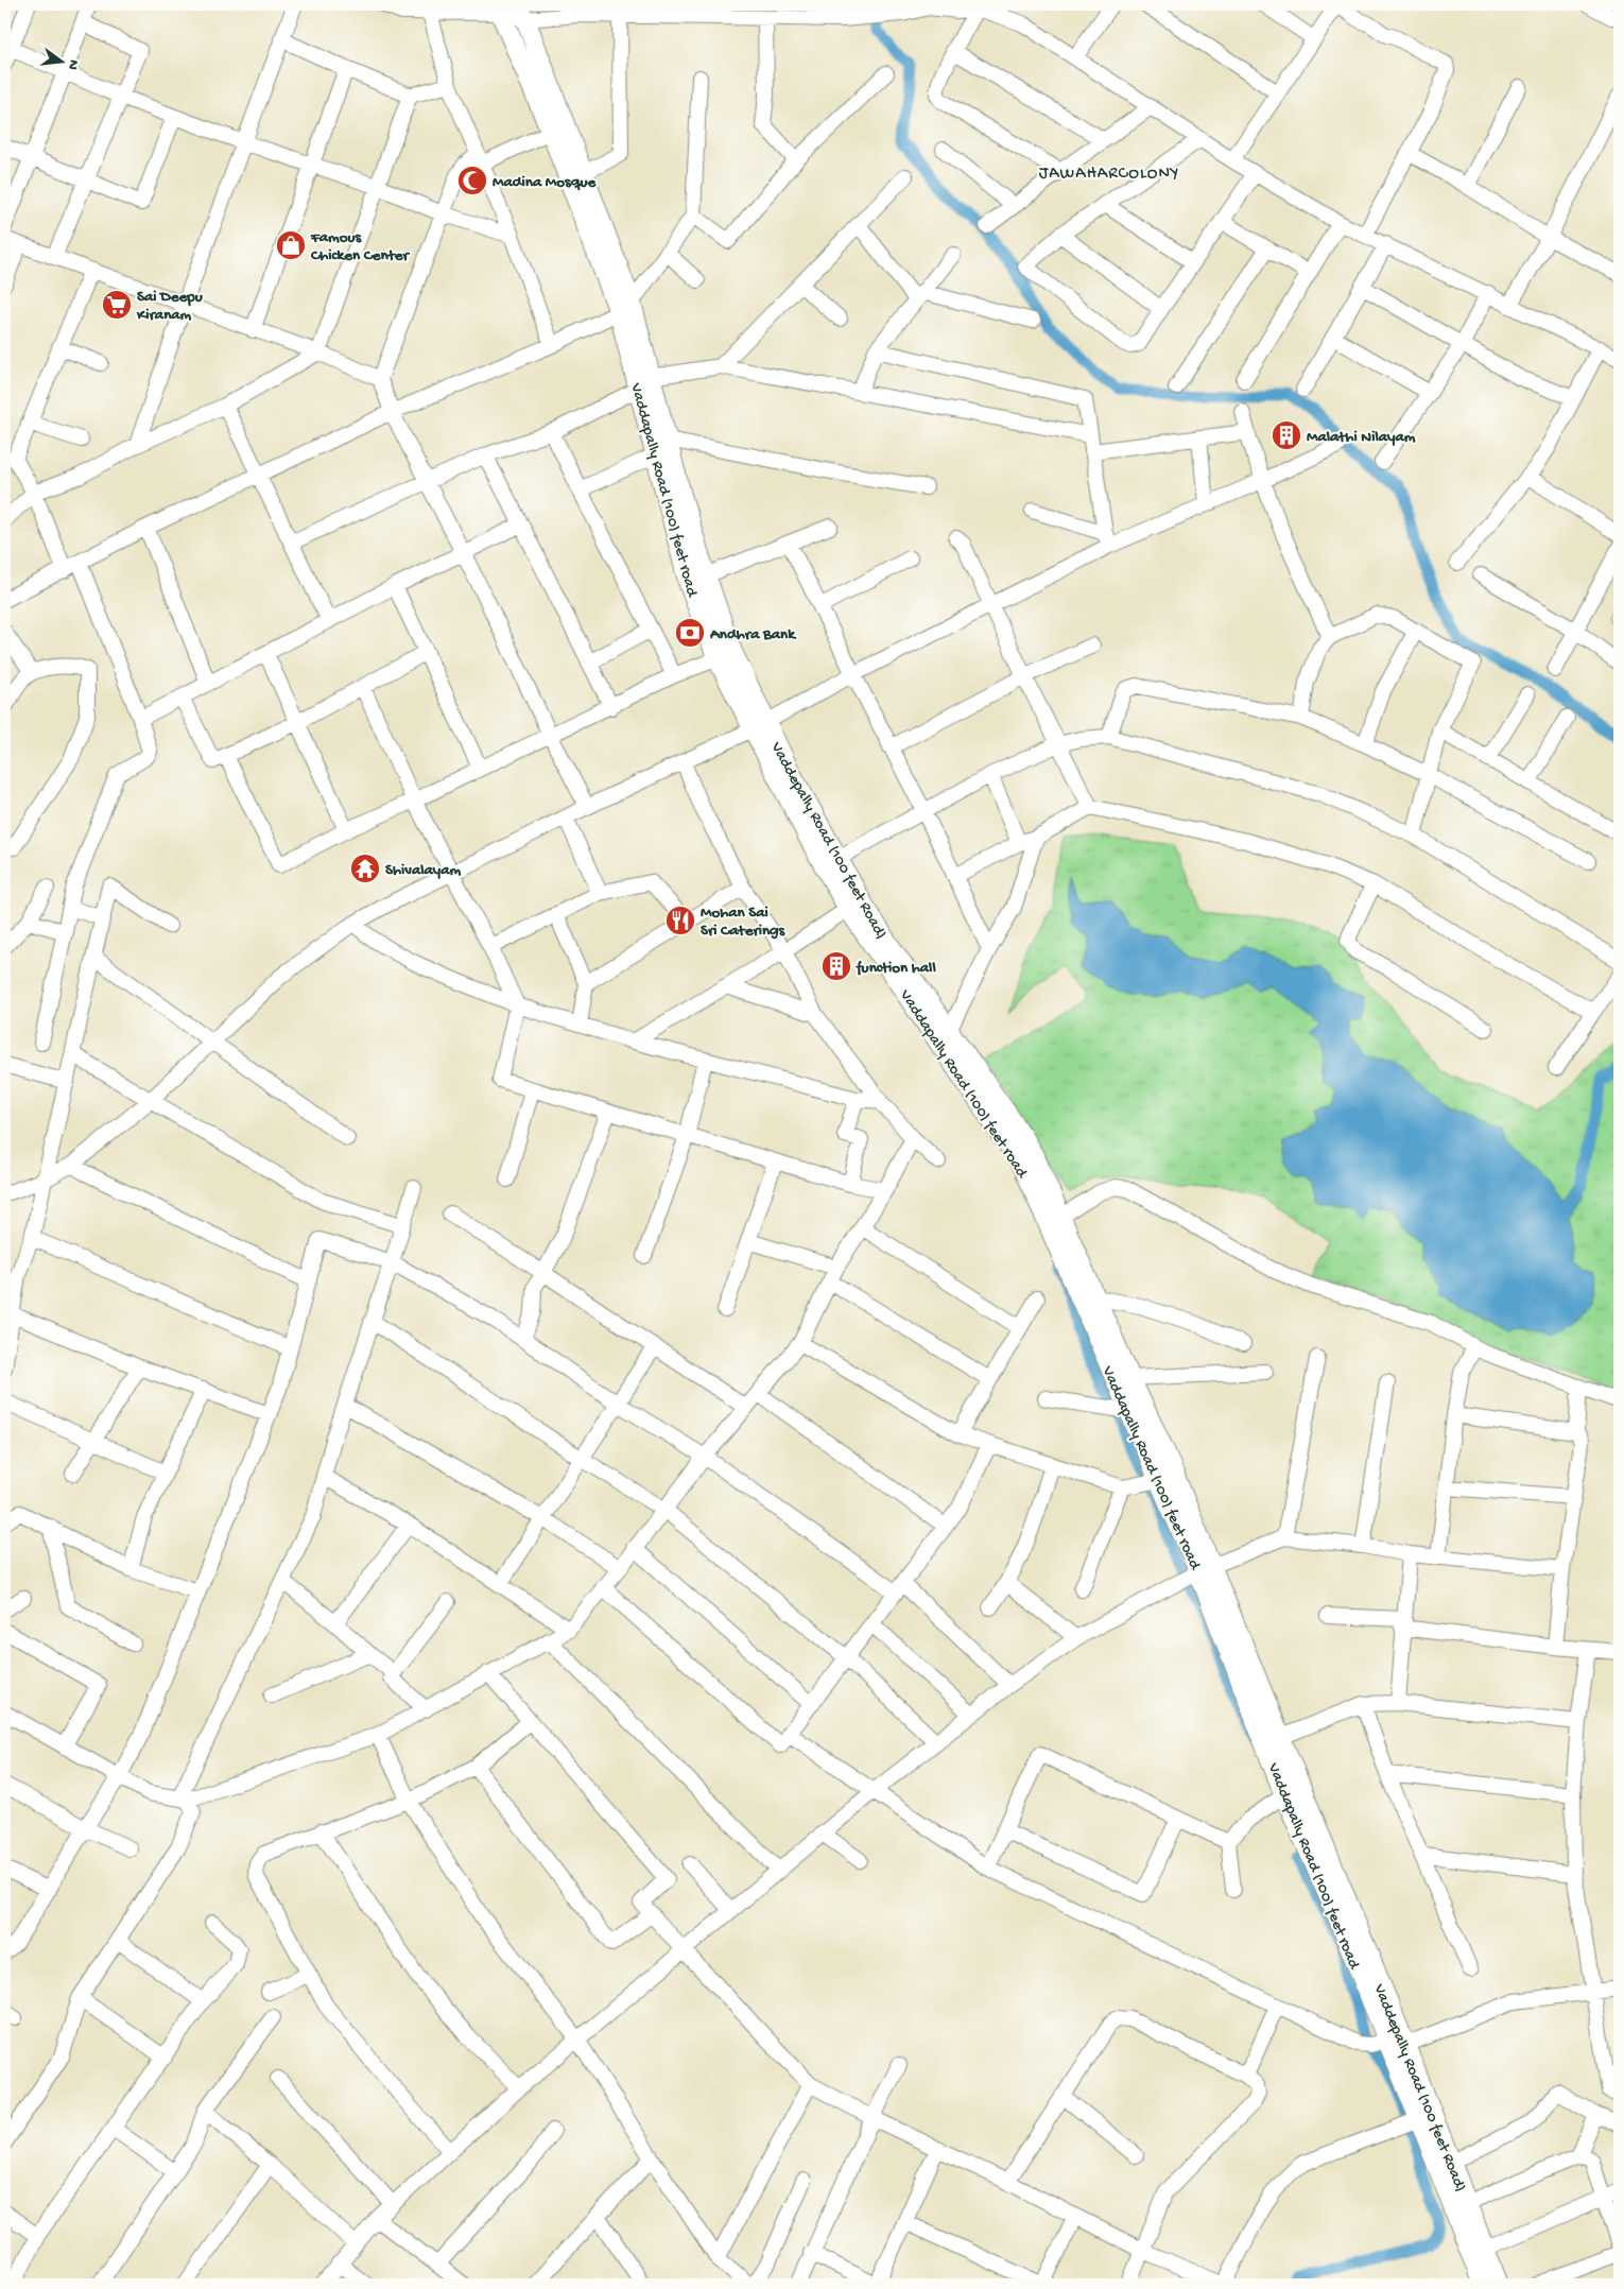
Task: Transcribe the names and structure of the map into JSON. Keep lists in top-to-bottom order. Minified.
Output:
{"streets":{"main road":["Vaddapally Road (100) feet road","Vaddepally Road (100 feet Road)"]},"crossings":[["Vaddapally Road (100) feet road","Vaddepally Road (100 feet Road)"]],"districts":["JAWAHARCOLONY"],"places":{"mosque":["Madina Mosque"],"shop":["Famous Chicken Center"],"supermarket":["Sai Deepu Kiranam"],"building":["Malathi Nilayam","function hall"],"bank":["Andhra Bank"],"temple":["Shivalayam"],"restaurant":["Mohan Sai Sri Caterings"]},"north":"right"}
